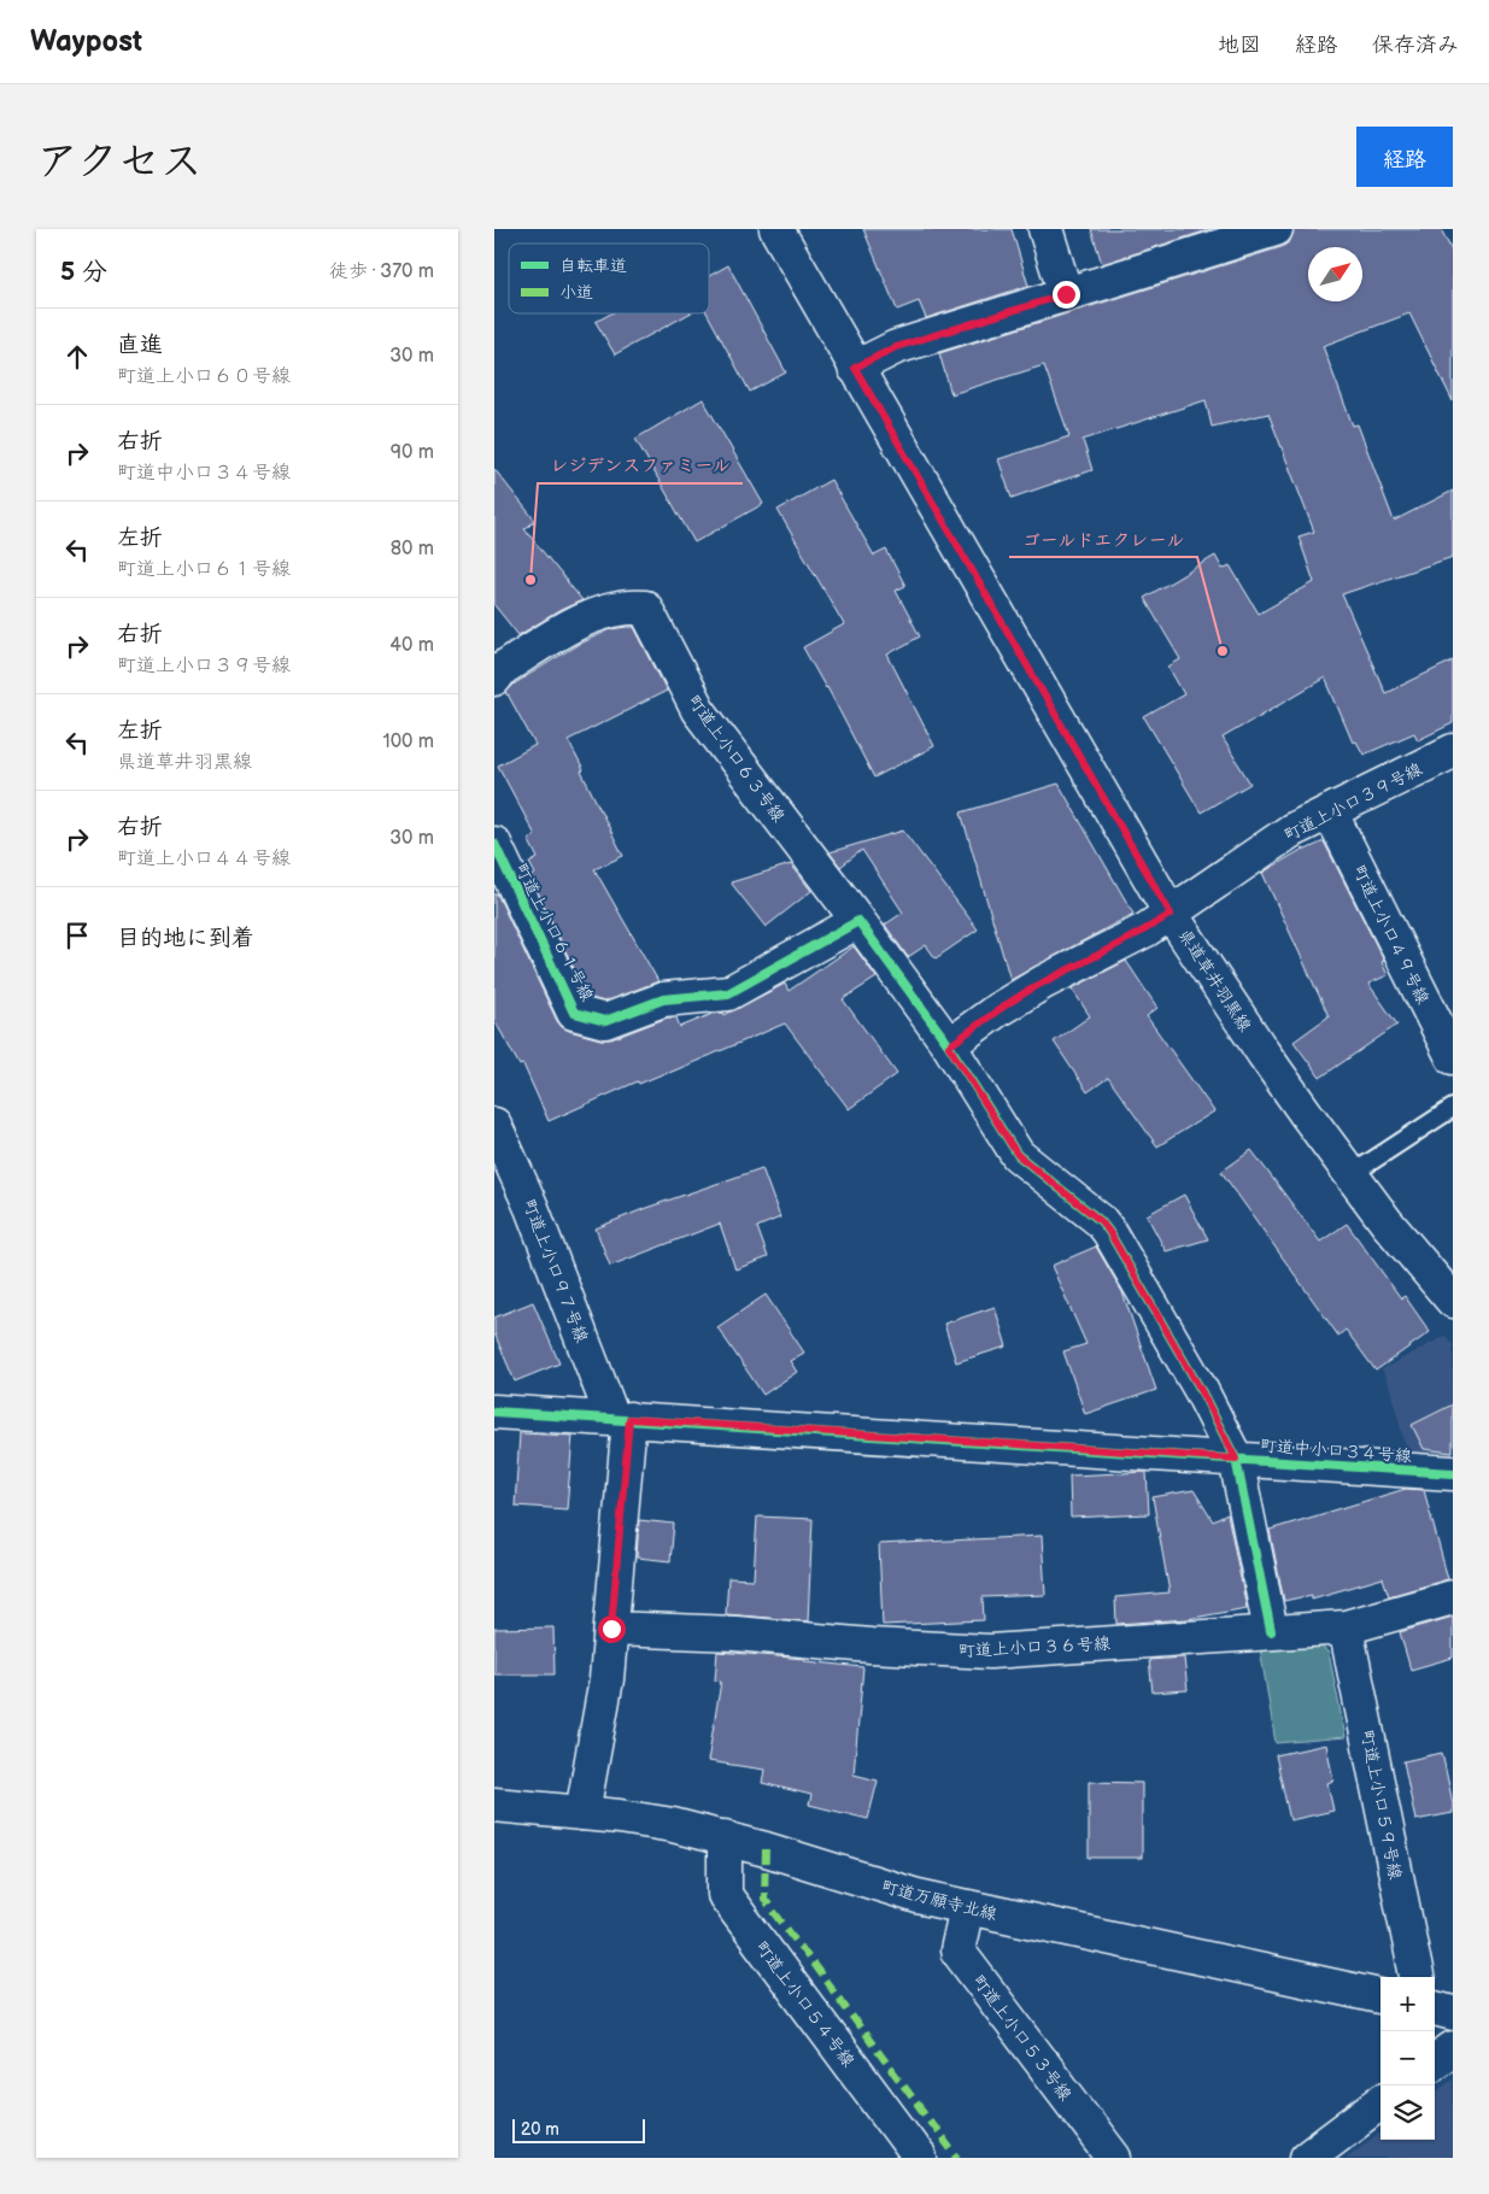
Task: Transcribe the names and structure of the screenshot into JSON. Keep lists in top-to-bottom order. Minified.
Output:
{"streets":{"street":["町道上小口６３号線","町道上小口３９号線","町道上小口６１号線","町道上小口４９号線","県道草井羽黒線","町道上小口９７号線","町道中小口３４号線","町道上小口３６号線","町道上小口５９号線","町道万願寺北線","町道上小口５４号線","町道上小口５３号線"]},"crossings":[["町道上小口６３号線","町道上小口６１号線"],["町道上小口３９号線","町道上小口４９号線"],["町道上小口３９号線","県道草井羽黒線"],["町道上小口９７号線","町道中小口３４号線"],["町道上小口３６号線","町道上小口５９号線"],["町道万願寺北線","町道上小口５４号線"],["町道万願寺北線","町道上小口５３号線"]],"places":["レジデンスファミール","ゴールドエクレール"],"legend":["自転車道","小道"],"scale_bar":"20 m","north":"top right","page":{"header":"Waypost","nav":["地図","経路","保存済み"],"title":"アクセス","buttons":"経路","heading":["5 分","徒歩 · 370 m"],"list":[["直進","町道上小口６０号線","30 m"],["右折","町道中小口３４号線","90 m"],["左折","町道上小口６１号線","80 m"],["右折","町道上小口３９号線","40 m"],["左折","県道草井羽黒線","100 m"],["右折","町道上小口４４号線","30 m"],"目的地に到着"],"map_buttons":["+","−"],"scale":"20 m"}}
